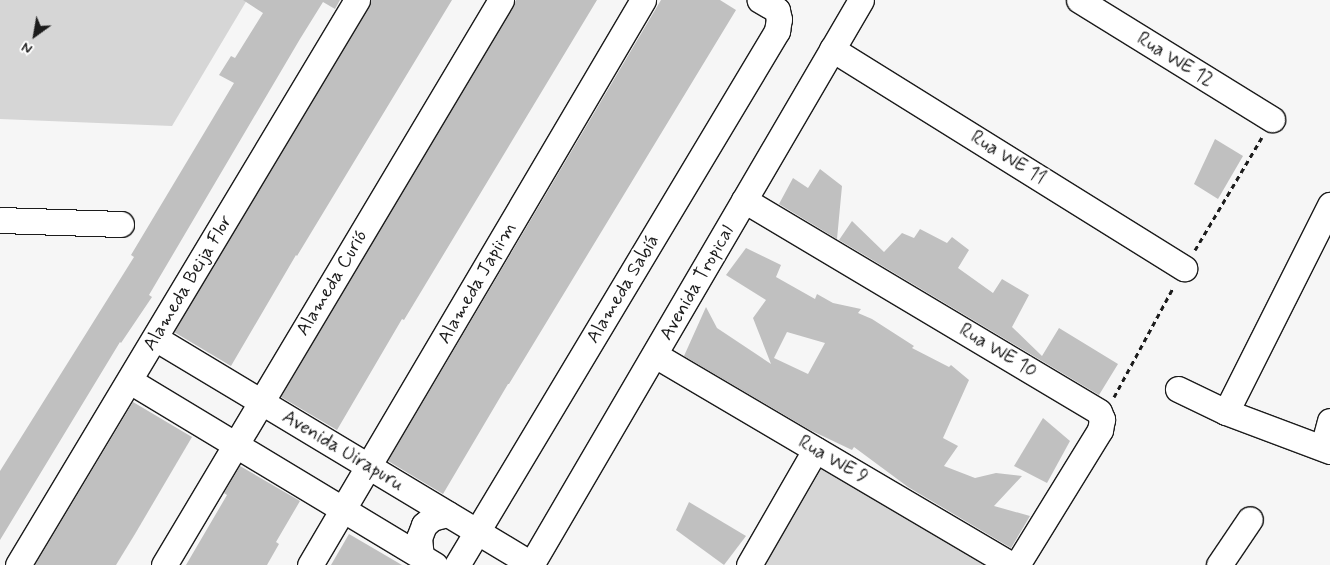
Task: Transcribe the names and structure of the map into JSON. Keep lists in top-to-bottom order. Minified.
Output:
{"streets":{"street":["Rua WE 12","Rua WE 11","Alameda Beija Flor","Alameda Curió","Alameda Japiim","Avenida Tropical","Alameda Sabiá","Rua WE 10","Avenida Uirapuru","Rua WE 9"]},"crossings":[["Rua WE 11","Avenida Tropical"],["Alameda Beija Flor","Avenida Uirapuru"],["Alameda Curió","Avenida Uirapuru"],["Alameda Japiim","Avenida Uirapuru"],["Avenida Tropical","Rua WE 10"],["Avenida Tropical","Avenida Uirapuru"],["Avenida Tropical","Rua WE 9"],["Alameda Sabiá","Avenida Uirapuru"]],"north":"bottom left"}
